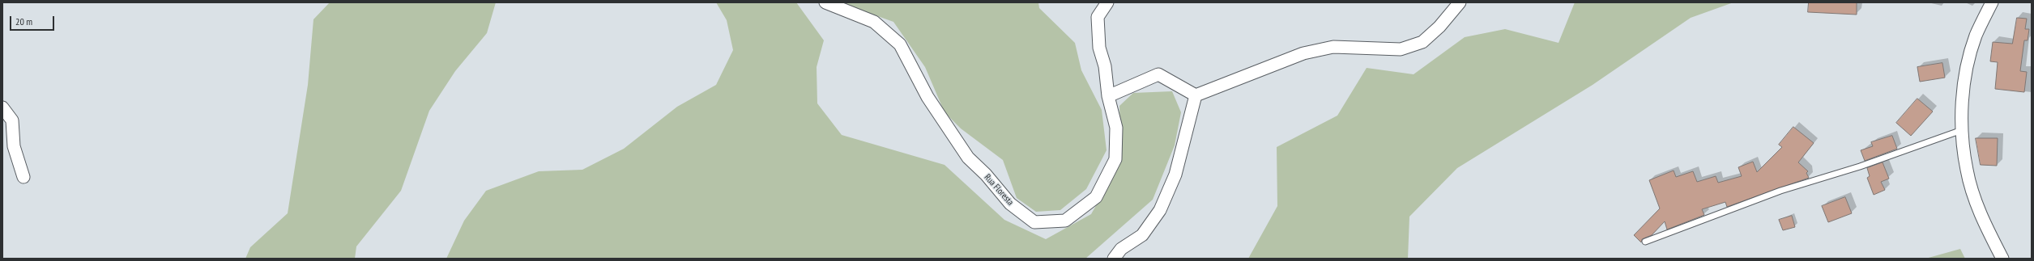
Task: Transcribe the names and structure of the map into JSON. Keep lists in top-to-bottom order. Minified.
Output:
{"streets":{"street":["Rua Floresta"]},"scale_bar":"20 m"}
